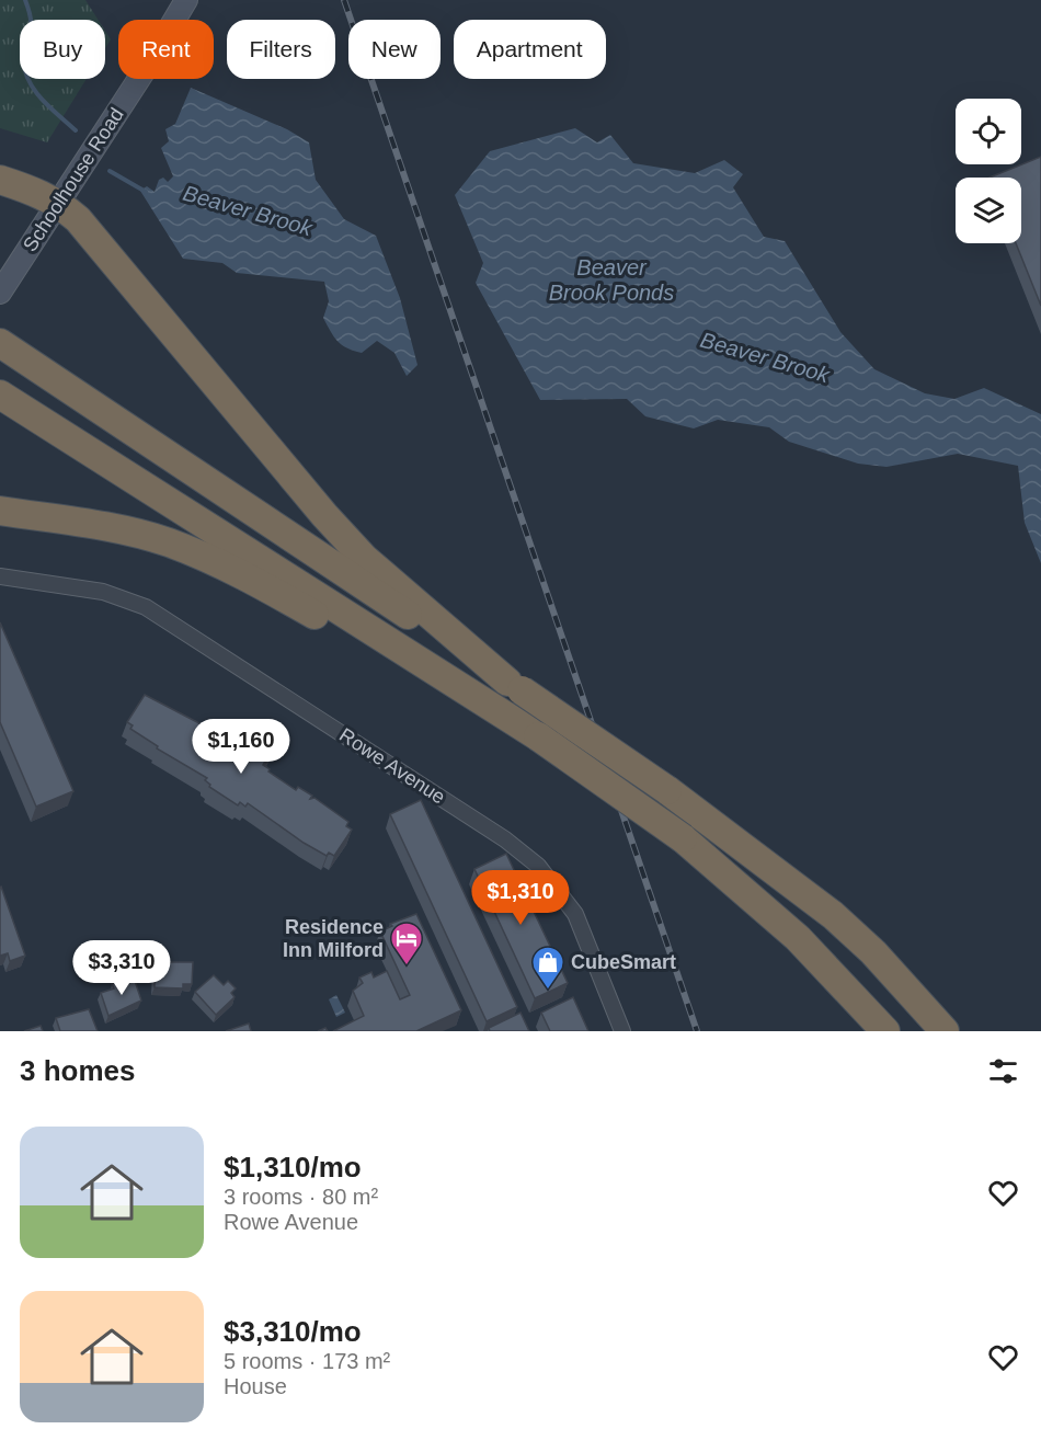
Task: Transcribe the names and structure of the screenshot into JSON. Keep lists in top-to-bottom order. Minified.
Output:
{"streets":{"main road":["Schoolhouse Road"],"street":["Rowe Avenue"]},"water":["Beaver Brook","Beaver Brook Ponds"],"places":{"hotel":["Residence Inn Milford"],"shop":["CubeSmart"]},"page":{"chip":["Buy","Rent","Filters","New","Apartment"],"price":["$1,160","$1,310","$3,310"],"heading":"3 homes","list":[{"name":"$1,310/mo","note":"3 rooms · 80 m² · Rowe Avenue"},{"name":"$3,310/mo","note":"5 rooms · 173 m² · House"}]}}
